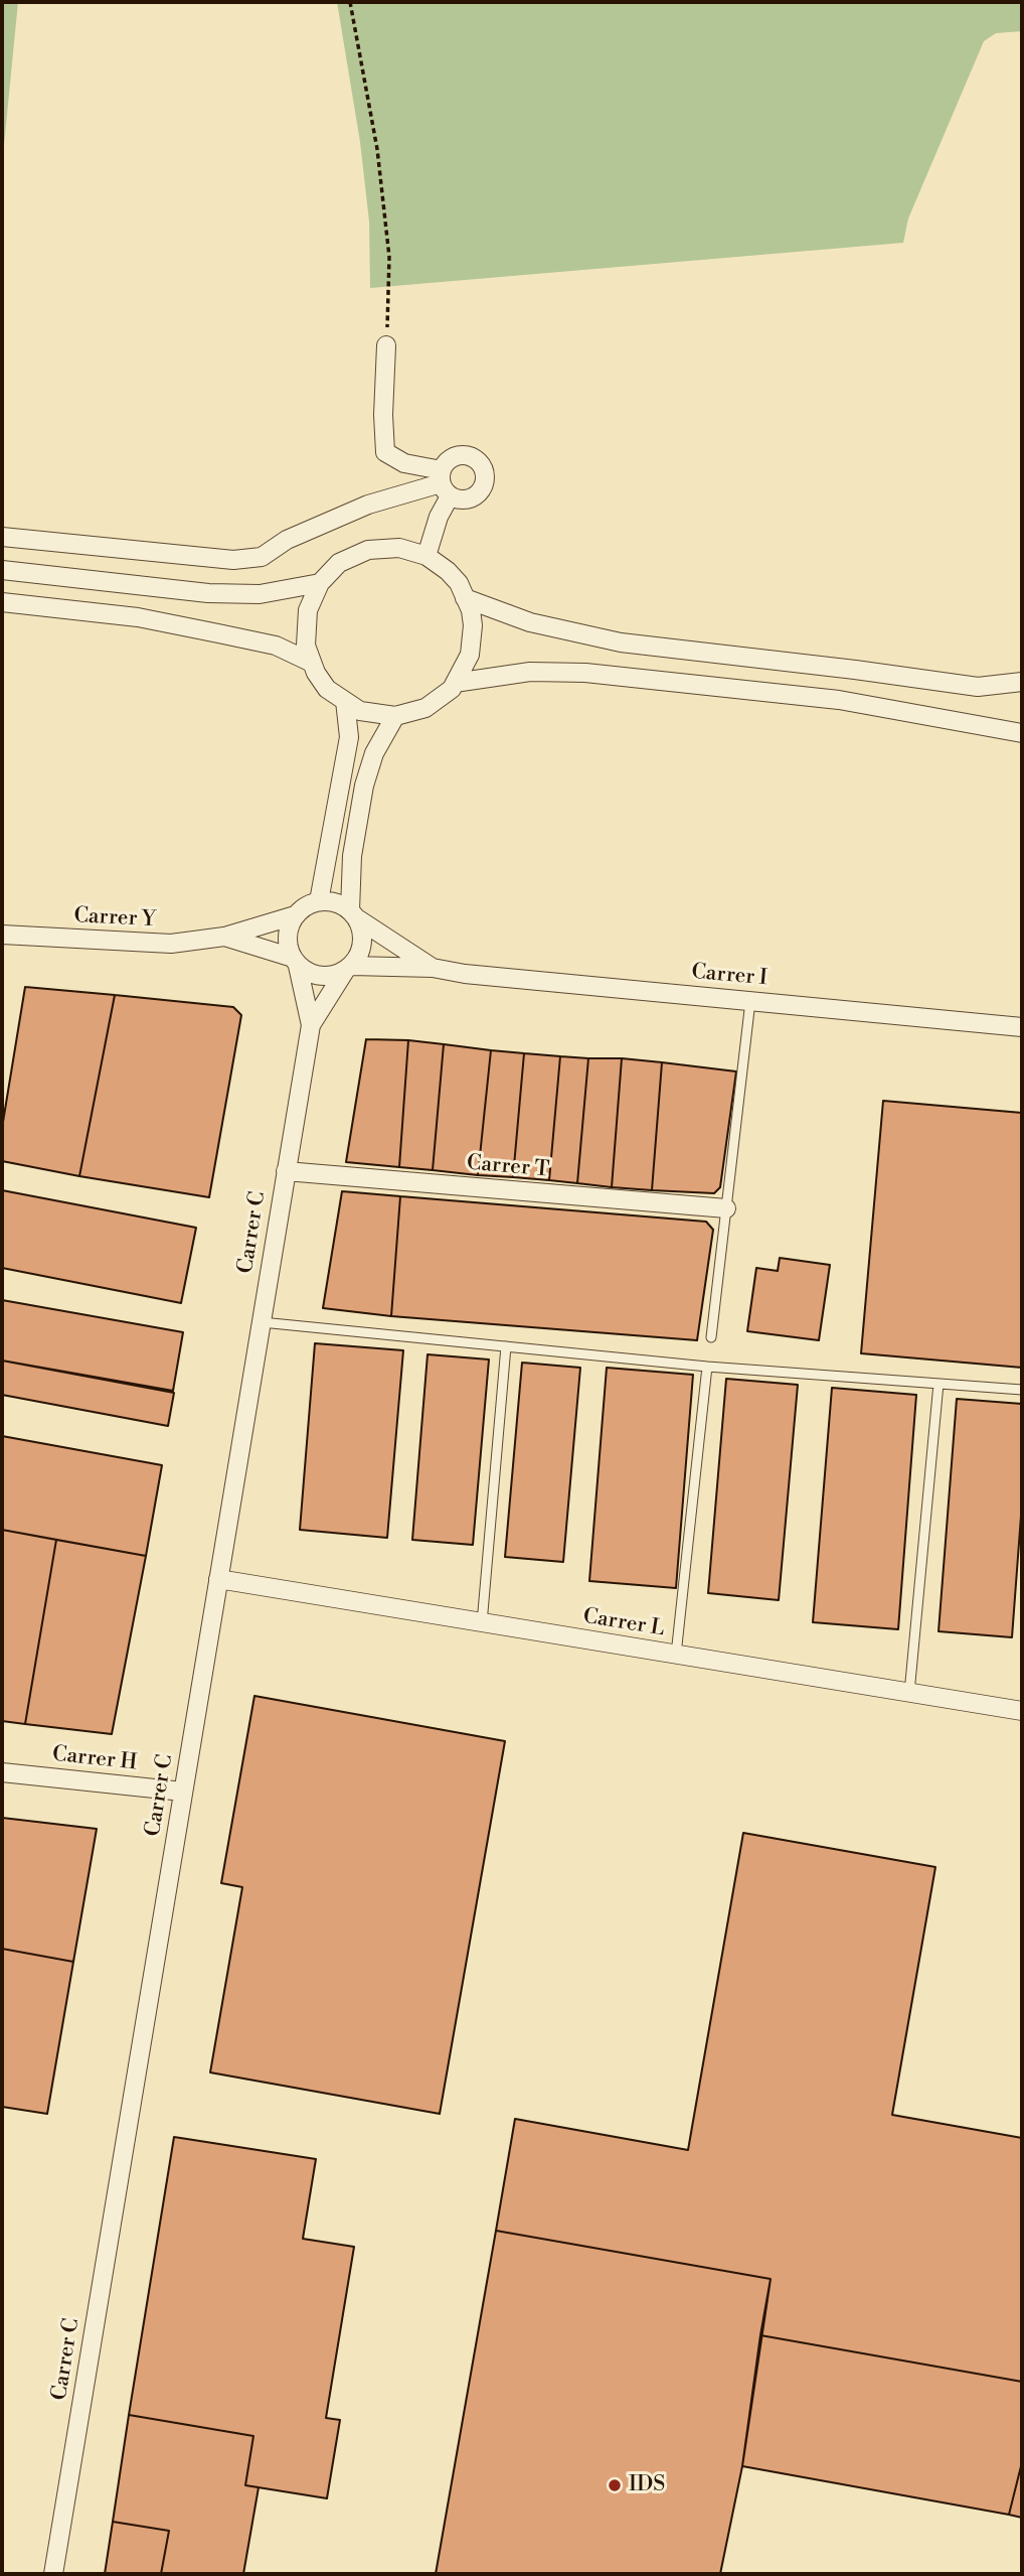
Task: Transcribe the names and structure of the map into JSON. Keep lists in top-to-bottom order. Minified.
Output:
{"streets":{"street":["Carrer Y","Carrer I","Carrer T","Carrer C","Carrer L","Carrer H"]},"crossings":[["Carrer Y","Carrer I"],["Carrer Y","Carrer C"],["Carrer I","Carrer C"],["Carrer T","Carrer C"],["Carrer C","Carrer L"],["Carrer C","Carrer H"]],"places":["IDS"]}
